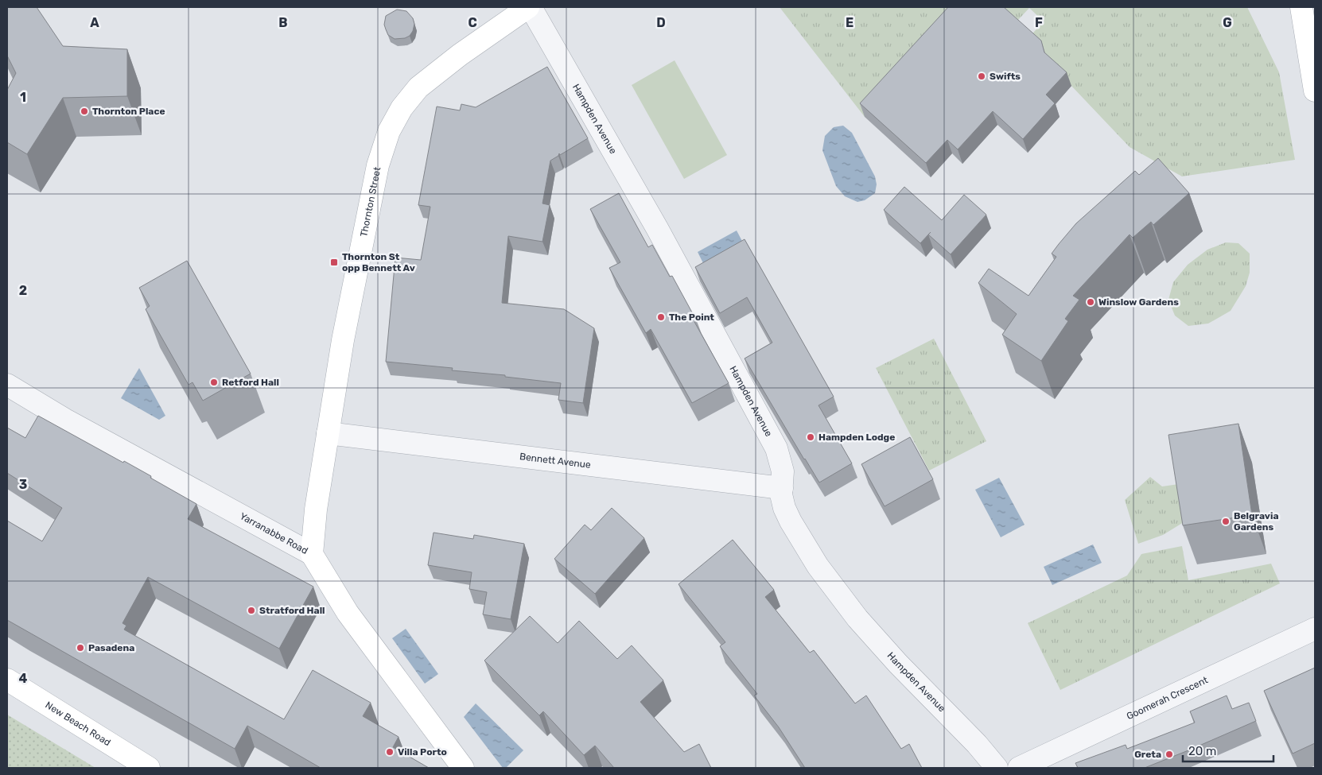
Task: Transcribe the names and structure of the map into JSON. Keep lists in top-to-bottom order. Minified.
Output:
{"streets":{"street":["Hampden Avenue","Thornton Street","Bennett Avenue","Yarranabbe Road","Goomerah Crescent","New Beach Road"]},"crossings":[["Hampden Avenue","Thornton Street"],["Hampden Avenue","Bennett Avenue"],["Thornton Street","Bennett Avenue"],["Thornton Street","Yarranabbe Road"]],"places":{"other":["Swifts","Thornton Place","Winslow Gardens","The Point","Retford Hall","Hampden Lodge","Belgravia Gardens","Stratford Hall","Pasadena","Villa Porto","Greta"],"transit":["Thornton St opp Bennett Av"]},"scale_bar":"20 m","grid":{"columns":["A","B","C","D","E","F","G"],"rows":["1","2","3","4"]}}
